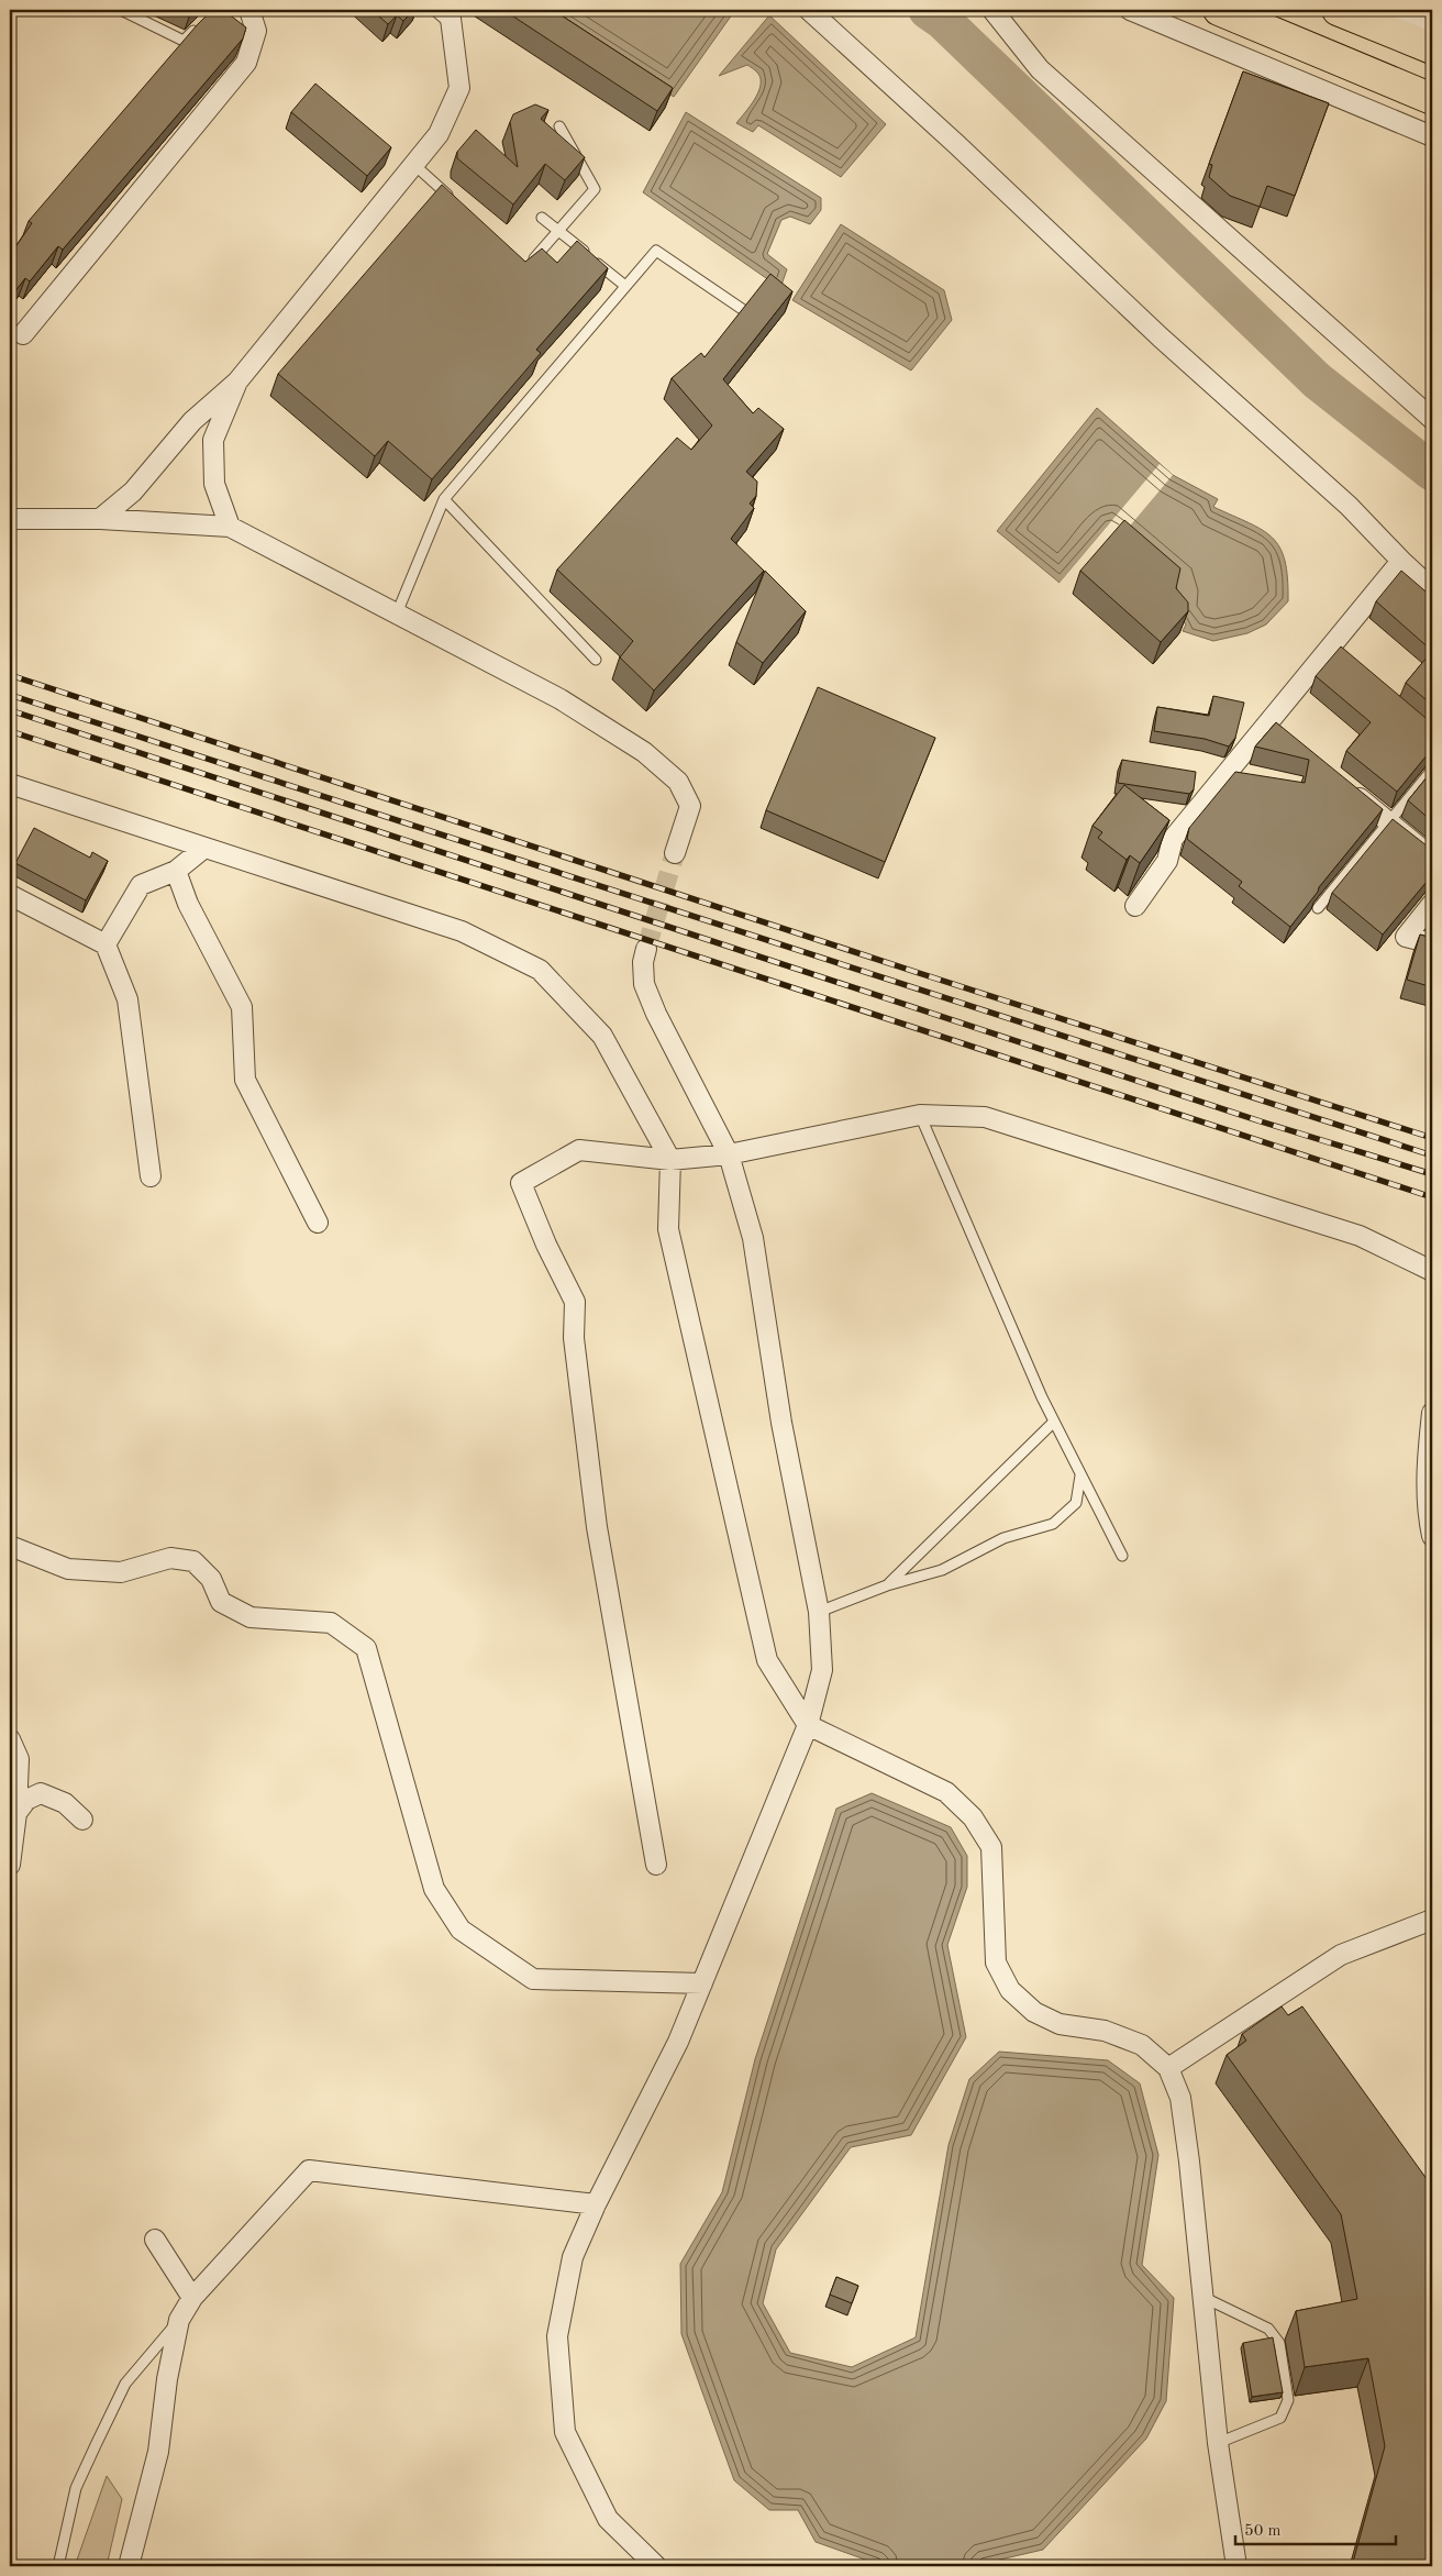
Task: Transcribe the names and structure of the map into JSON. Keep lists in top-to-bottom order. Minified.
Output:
{"scale_bar":"50 m"}
